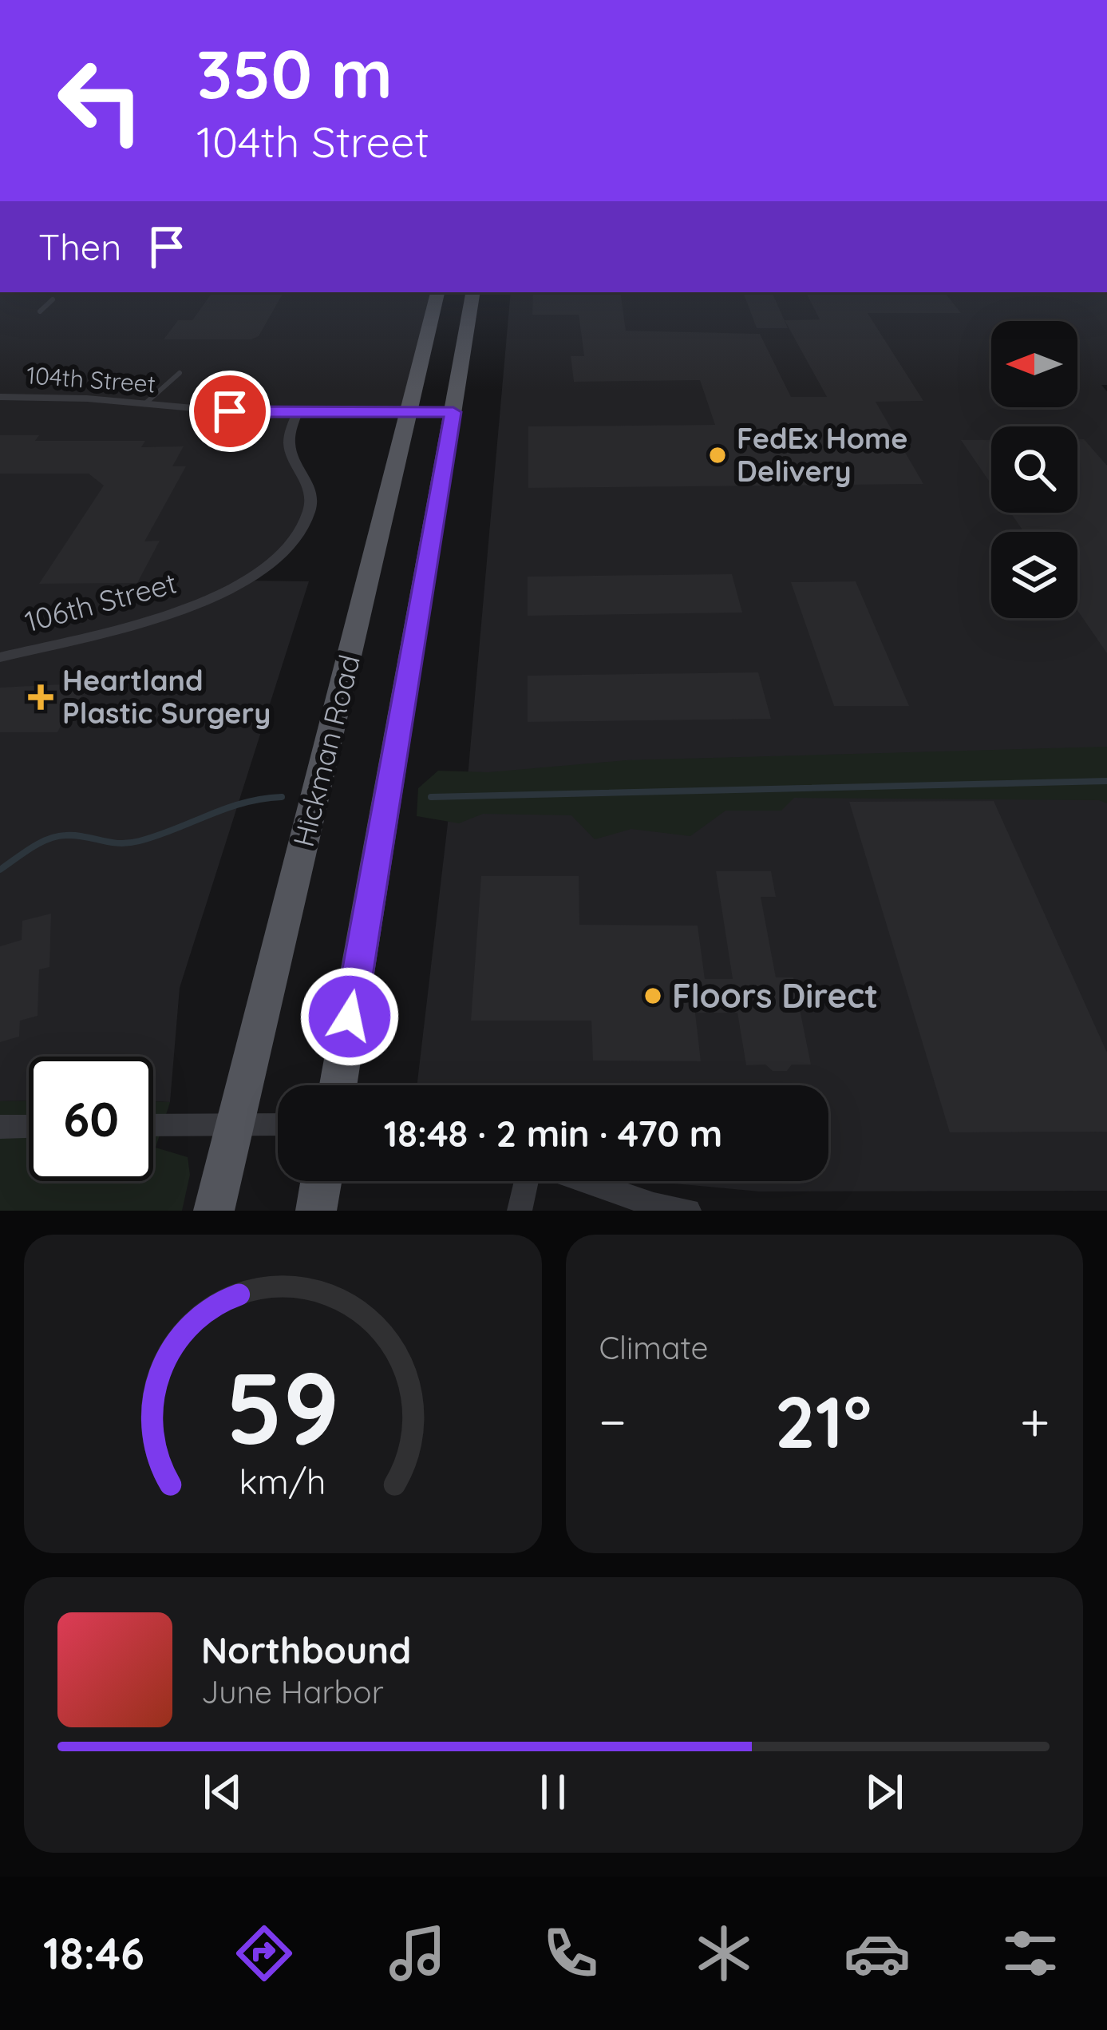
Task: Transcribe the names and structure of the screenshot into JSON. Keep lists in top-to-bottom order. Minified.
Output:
{"streets":{"main road":["Hickman Road"],"street":["104th Street","106th Street"]},"crossings":[["104th Street","106th Street"],["104th Street","Hickman Road"]],"places":{"other":["FedEx Home Delivery","Floors Direct"],"health":["Heartland Plastic Surgery"]},"north":"left","page":{"turn":["350 m","104th Street"],"then":"Then","limit":"60","trip":"18:48 · 2 min · 470 m","tile":"Climate","heat":["−","21°","+"],"song":["Northbound","June Harbor"],"tabs":"18:46","gauge":["59","km/h"]}}
